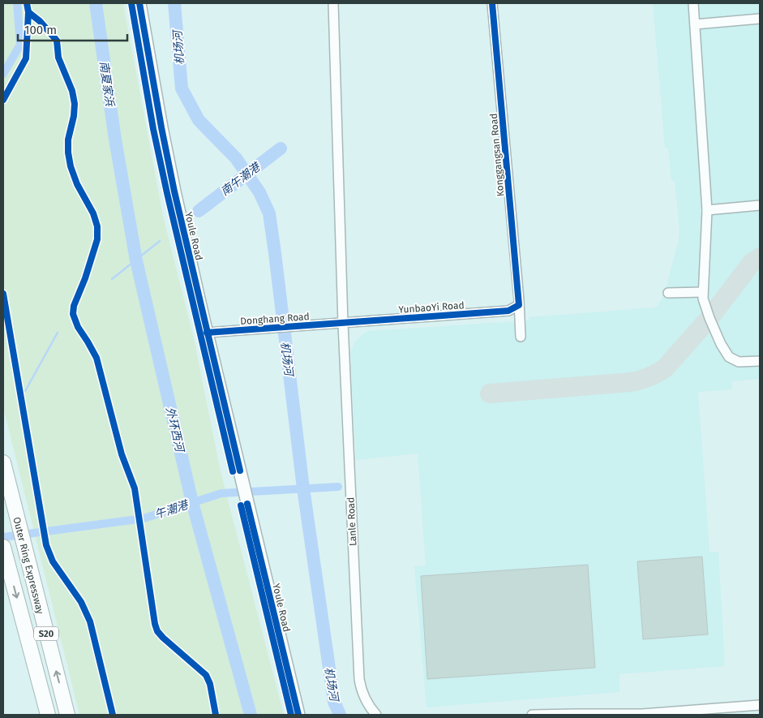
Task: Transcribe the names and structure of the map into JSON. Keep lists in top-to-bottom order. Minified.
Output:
{"streets":{"highway":["Outer Ring Expressway","S20"],"main road":["Youle Road"],"street":["Konggangsan Road","YunbaoYi Road","Donghang Road","Lanle Road"]},"crossings":[["Konggangsan Road","YunbaoYi Road"],["Youle Road","Donghang Road"],["YunbaoYi Road","Donghang Road"],["YunbaoYi Road","Lanle Road"],["Donghang Road","Lanle Road"]],"water":["机场河","南夏家浜","南午潮港","外环西河","午潮港"],"scale_bar":"100 m"}
